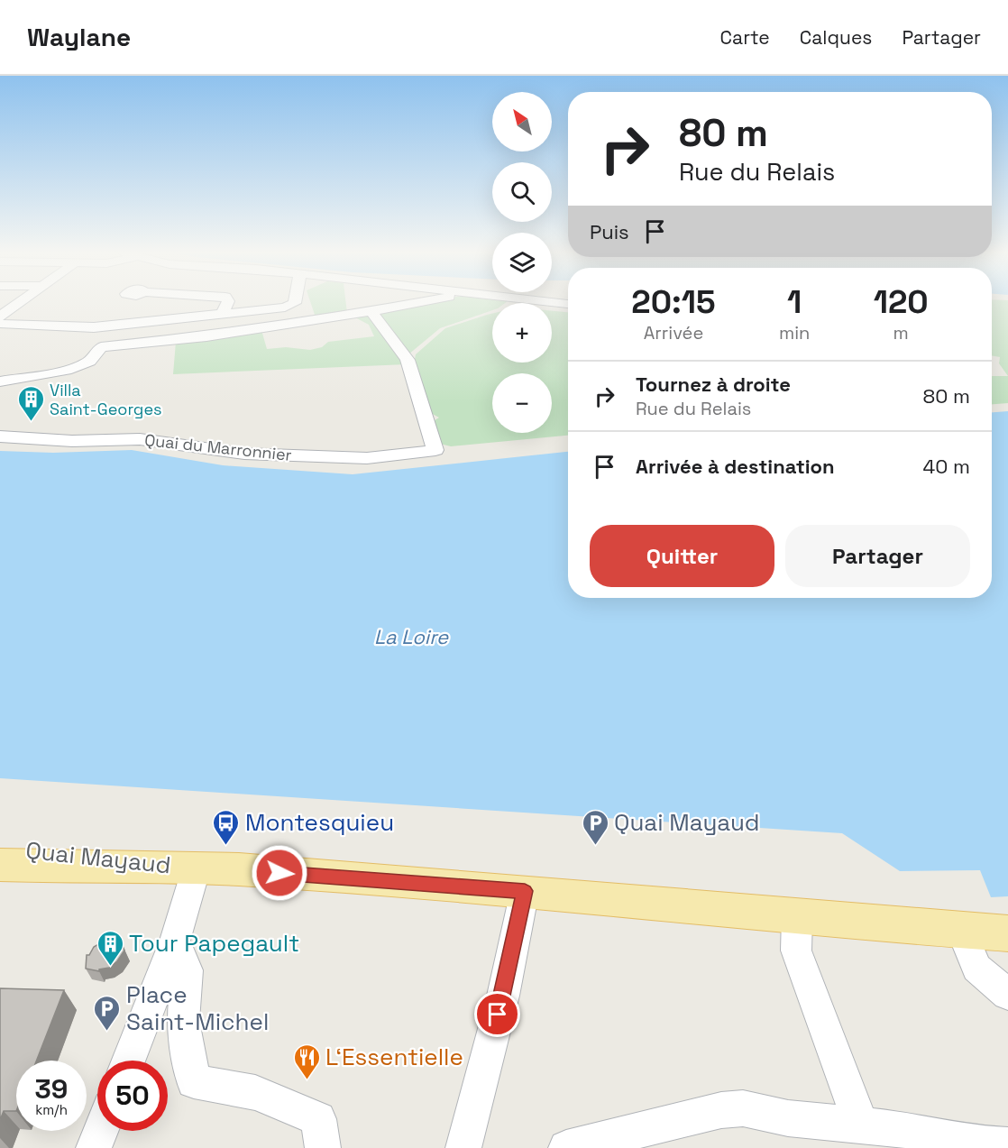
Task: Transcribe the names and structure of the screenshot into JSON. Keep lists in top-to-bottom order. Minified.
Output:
{"streets":{"main road":["Quai Mayaud"],"street":["Quai du Marronnier"]},"water":["La Loire"],"places":{"building":["Villa Saint-Georges","Tour Papegault"],"bus stop":["Montesquieu"],"parking":["Quai Mayaud","Place Saint-Michel"],"restaurant":["L‘Essentielle"]},"north":"top left","page":{"header":"Waylane","nav":["Carte","Calques","Partager"],"map_buttons":["+","−"],"turn":["80 m","Rue du Relais"],"then":"Puis","eta":["20:15","Arrivée","1","min","120","m"],"list":[{"name":"Tournez à droite","note":"Rue du Relais","value":"80 m"},{"name":"Arrivée à destination","value":"40 m"}],"buttons":["Quitter","Partager"],"speed":"39 km/h","limit":"50"}}
